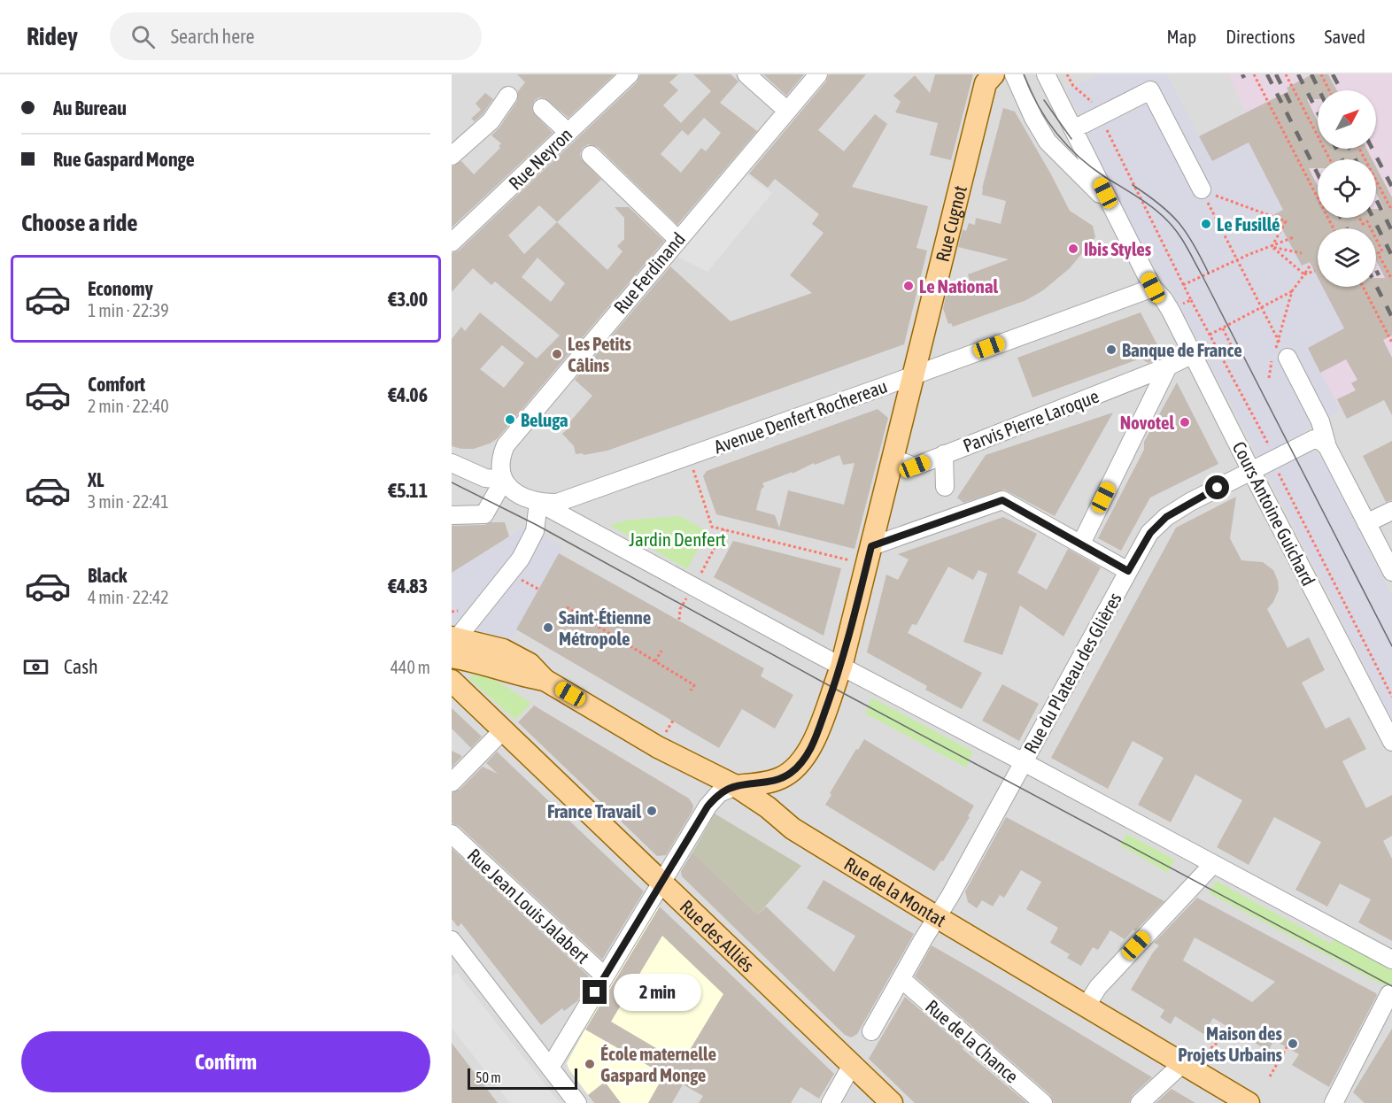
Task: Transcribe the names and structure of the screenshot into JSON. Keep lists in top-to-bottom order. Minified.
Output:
{"streets":{"main road":["Rue Cugnot","Rue de la Montat","Rue des Alliés"],"street":["Rue Neyron","Rue Ferdinand","Avenue Denfert Rochereau","Parvis Pierre Laroque","Cours Antoine Guichard","Rue du Plateau des Glières","Rue Jean Louis Jalabert","Rue de la Chance"]},"crossings":[["Rue Cugnot","Avenue Denfert Rochereau"],["Rue Cugnot","Parvis Pierre Laroque"],["Rue Cugnot","Rue de la Montat"],["Avenue Denfert Rochereau","Cours Antoine Guichard"],["Parvis Pierre Laroque","Cours Antoine Guichard"],["Cours Antoine Guichard","Rue du Plateau des Glières"],["Rue du Plateau des Glières","Rue de la Montat"],["Rue du Plateau des Glières","Rue de la Chance"]],"parks":["Jardin Denfert"],"places":["Le Fusillé","Ibis Styles","Le National","Banque de France","Les Petits Câlins","Beluga","Novotel","Saint-Étienne Métropole","France Travail","Maison des Projets Urbains","École maternelle Gaspard Monge"],"scale_bar":"50 m","north":"top right","page":{"header":"Ridey","search":"Search here","nav":["Map","Directions","Saved"],"banner":["Au Bureau","Rue Gaspard Monge"],"heading":"Choose a ride","list":[{"name":"Economy","note":"1 min · 22:39","value":"€3.00"},{"name":"Comfort","note":"2 min · 22:40","value":"€4.06"},{"name":"XL","note":"3 min · 22:41","value":"€5.11"},{"name":"Black","note":"4 min · 22:42","value":"€4.83"}],"pay":["Cash","440 m"],"bubble":"2 min","buttons":"Confirm","scale":"50 m"}}
